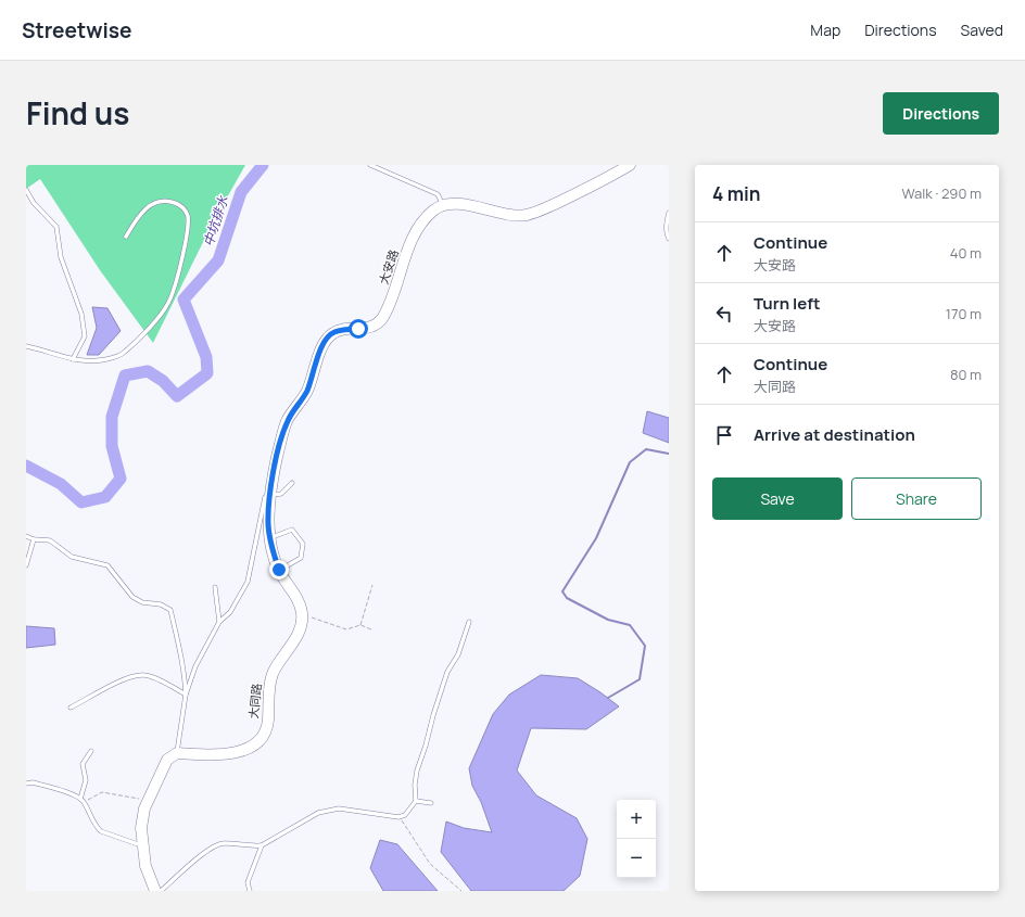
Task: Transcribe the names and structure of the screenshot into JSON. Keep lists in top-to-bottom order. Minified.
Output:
{"streets":{"street":["大安路","大同路"]},"water":["中坑排水"],"page":{"header":"Streetwise","nav":["Map","Directions","Saved"],"title":"Find us","buttons":["Directions",["Save","Share"]],"heading":["4 min","Walk · 290 m"],"list":[["Continue","大安路","40 m"],["Turn left","大安路","170 m"],["Continue","大同路","80 m"],"Arrive at destination"],"map_buttons":["+","−"]}}
